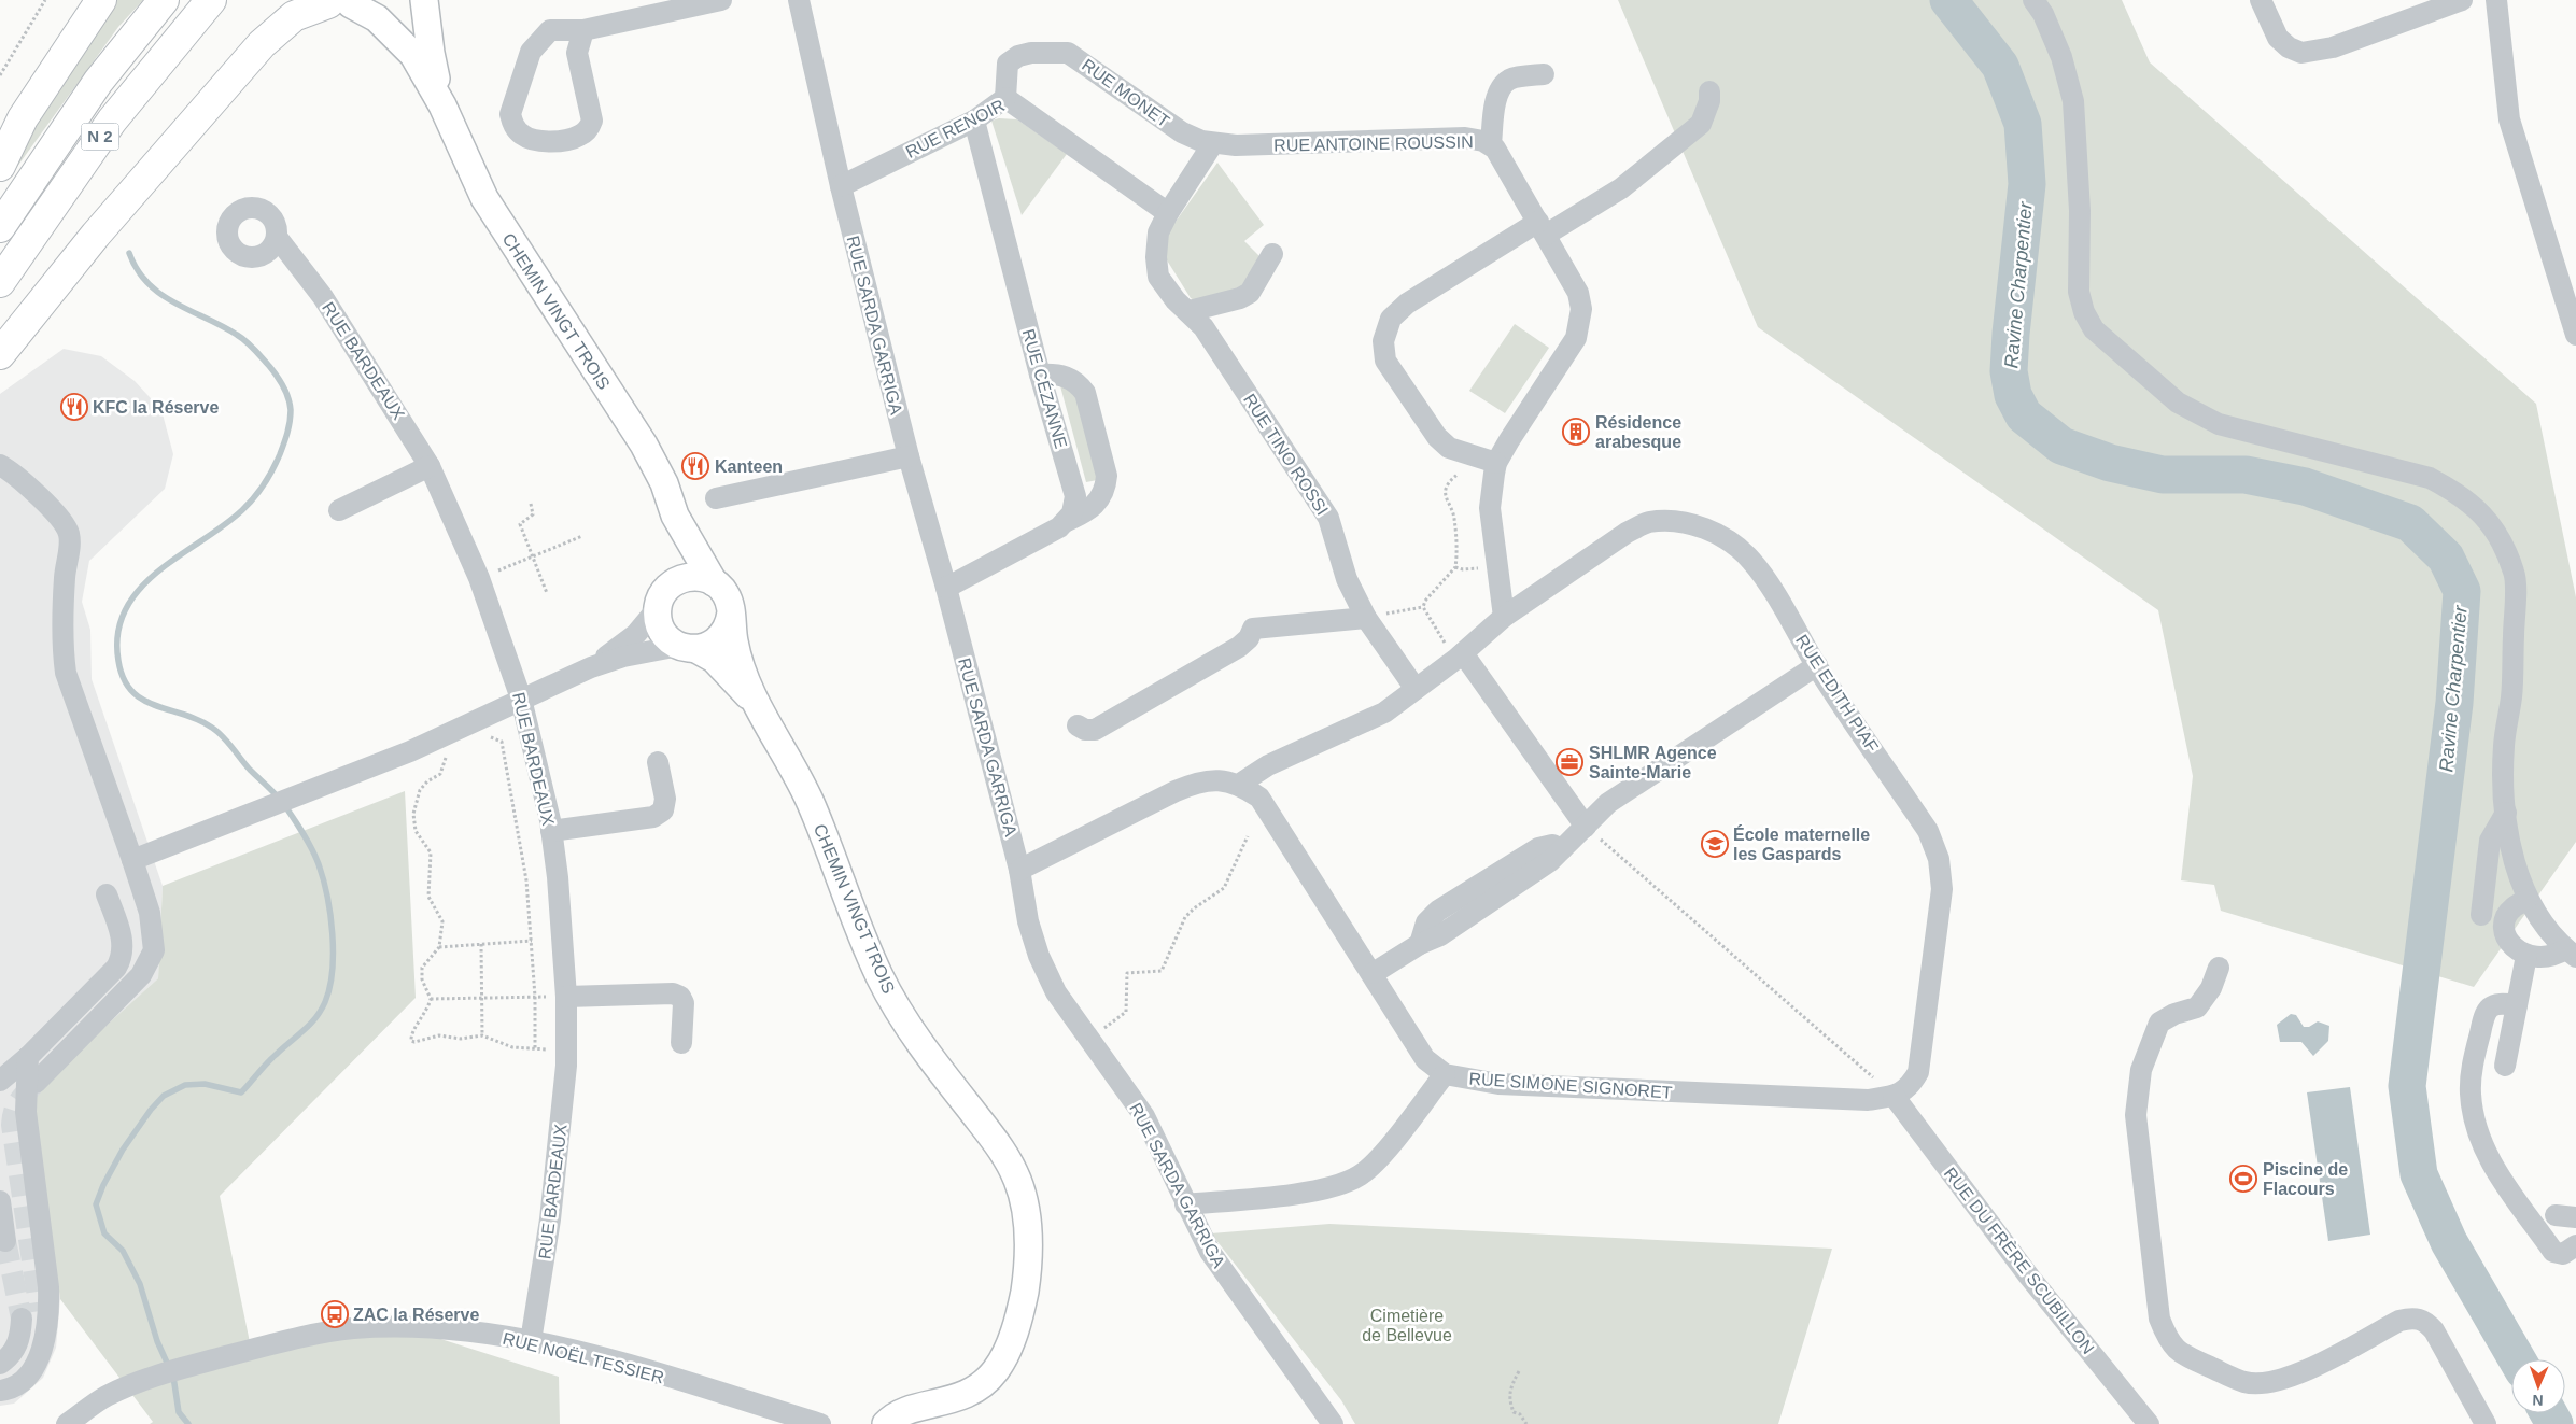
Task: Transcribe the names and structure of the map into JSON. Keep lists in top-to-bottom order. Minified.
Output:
{"streets":{"highway":["N 2"],"main road":["CHEMIN VINGT TROIS"],"street":["RUE MONET","RUE RENOIR","RUE ANTOINE ROUSSIN","RUE SARDA GARRIGA","RUE BARDEAUX","RUE CÉZANNE","RUE TINO ROSSI","RUE EDITH PIAF","RUE SIMONE SIGNORET","RUE DU FRÈRE SCUBILLON","RUE NOËL TESSIER"]},"crossings":[["RUE MONET","RUE RENOIR"],["RUE MONET","RUE ANTOINE ROUSSIN"],["RUE MONET","RUE TINO ROSSI"],["RUE RENOIR","RUE SARDA GARRIGA"],["RUE RENOIR","RUE CÉZANNE"],["RUE RENOIR","RUE TINO ROSSI"],["RUE ANTOINE ROUSSIN","RUE TINO ROSSI"],["RUE ANTOINE ROUSSIN","RUE EDITH PIAF"],["RUE BARDEAUX","RUE NOËL TESSIER"],["RUE EDITH PIAF","RUE SIMONE SIGNORET"],["RUE EDITH PIAF","RUE DU FRÈRE SCUBILLON"],["RUE SIMONE SIGNORET","RUE DU FRÈRE SCUBILLON"]],"water":["Ravine Charpentier"],"parks":["Cimetière de Bellevue"],"places":{"restaurant":["KFC la Réserve","Kanteen"],"building":["Résidence arabesque"],"office":["SHLMR Agence Sainte-Marie"],"school or university":["École maternelle les Gaspards"],"sports":["Piscine de Flacours"],"bus stop":["ZAC la Réserve"]},"north":"bottom"}
